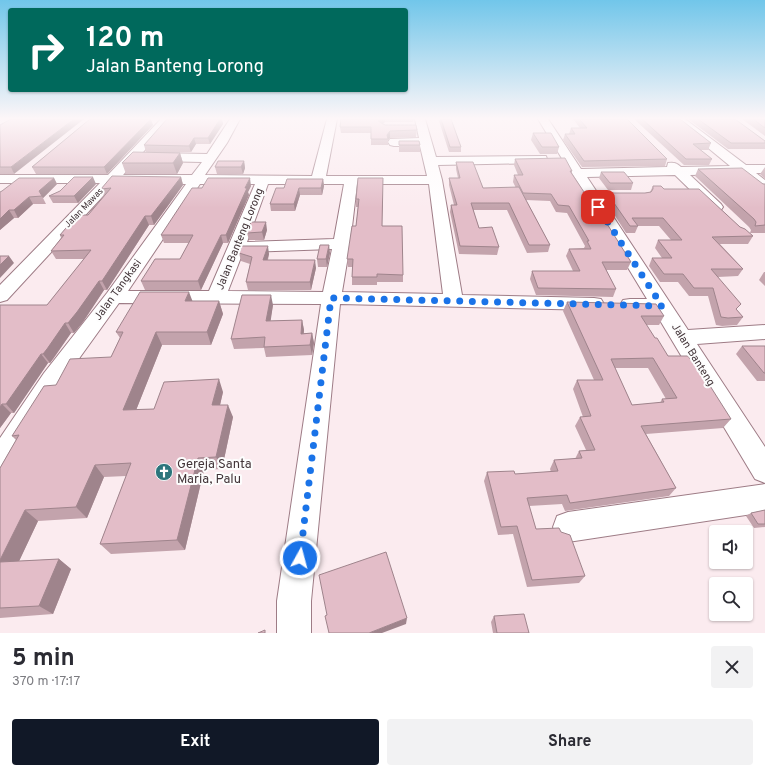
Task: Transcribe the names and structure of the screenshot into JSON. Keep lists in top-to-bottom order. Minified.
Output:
{"streets":{"street":["Jalan Mawas","Jalan Banteng Lorong","Jalan Tangkasi","Jalan Banteng"]},"crossings":[["Jalan Mawas","Jalan Banteng Lorong"],["Jalan Banteng Lorong","Jalan Tangkasi"],["Jalan Banteng Lorong","Jalan Banteng"]],"places":{"church":["Gereja Santa Maria, Palu"]},"page":{"turn":["120 m","Jalan Banteng Lorong"],"heading":["5 min","370 m · 17:17"],"buttons":["Exit","Share"]}}
